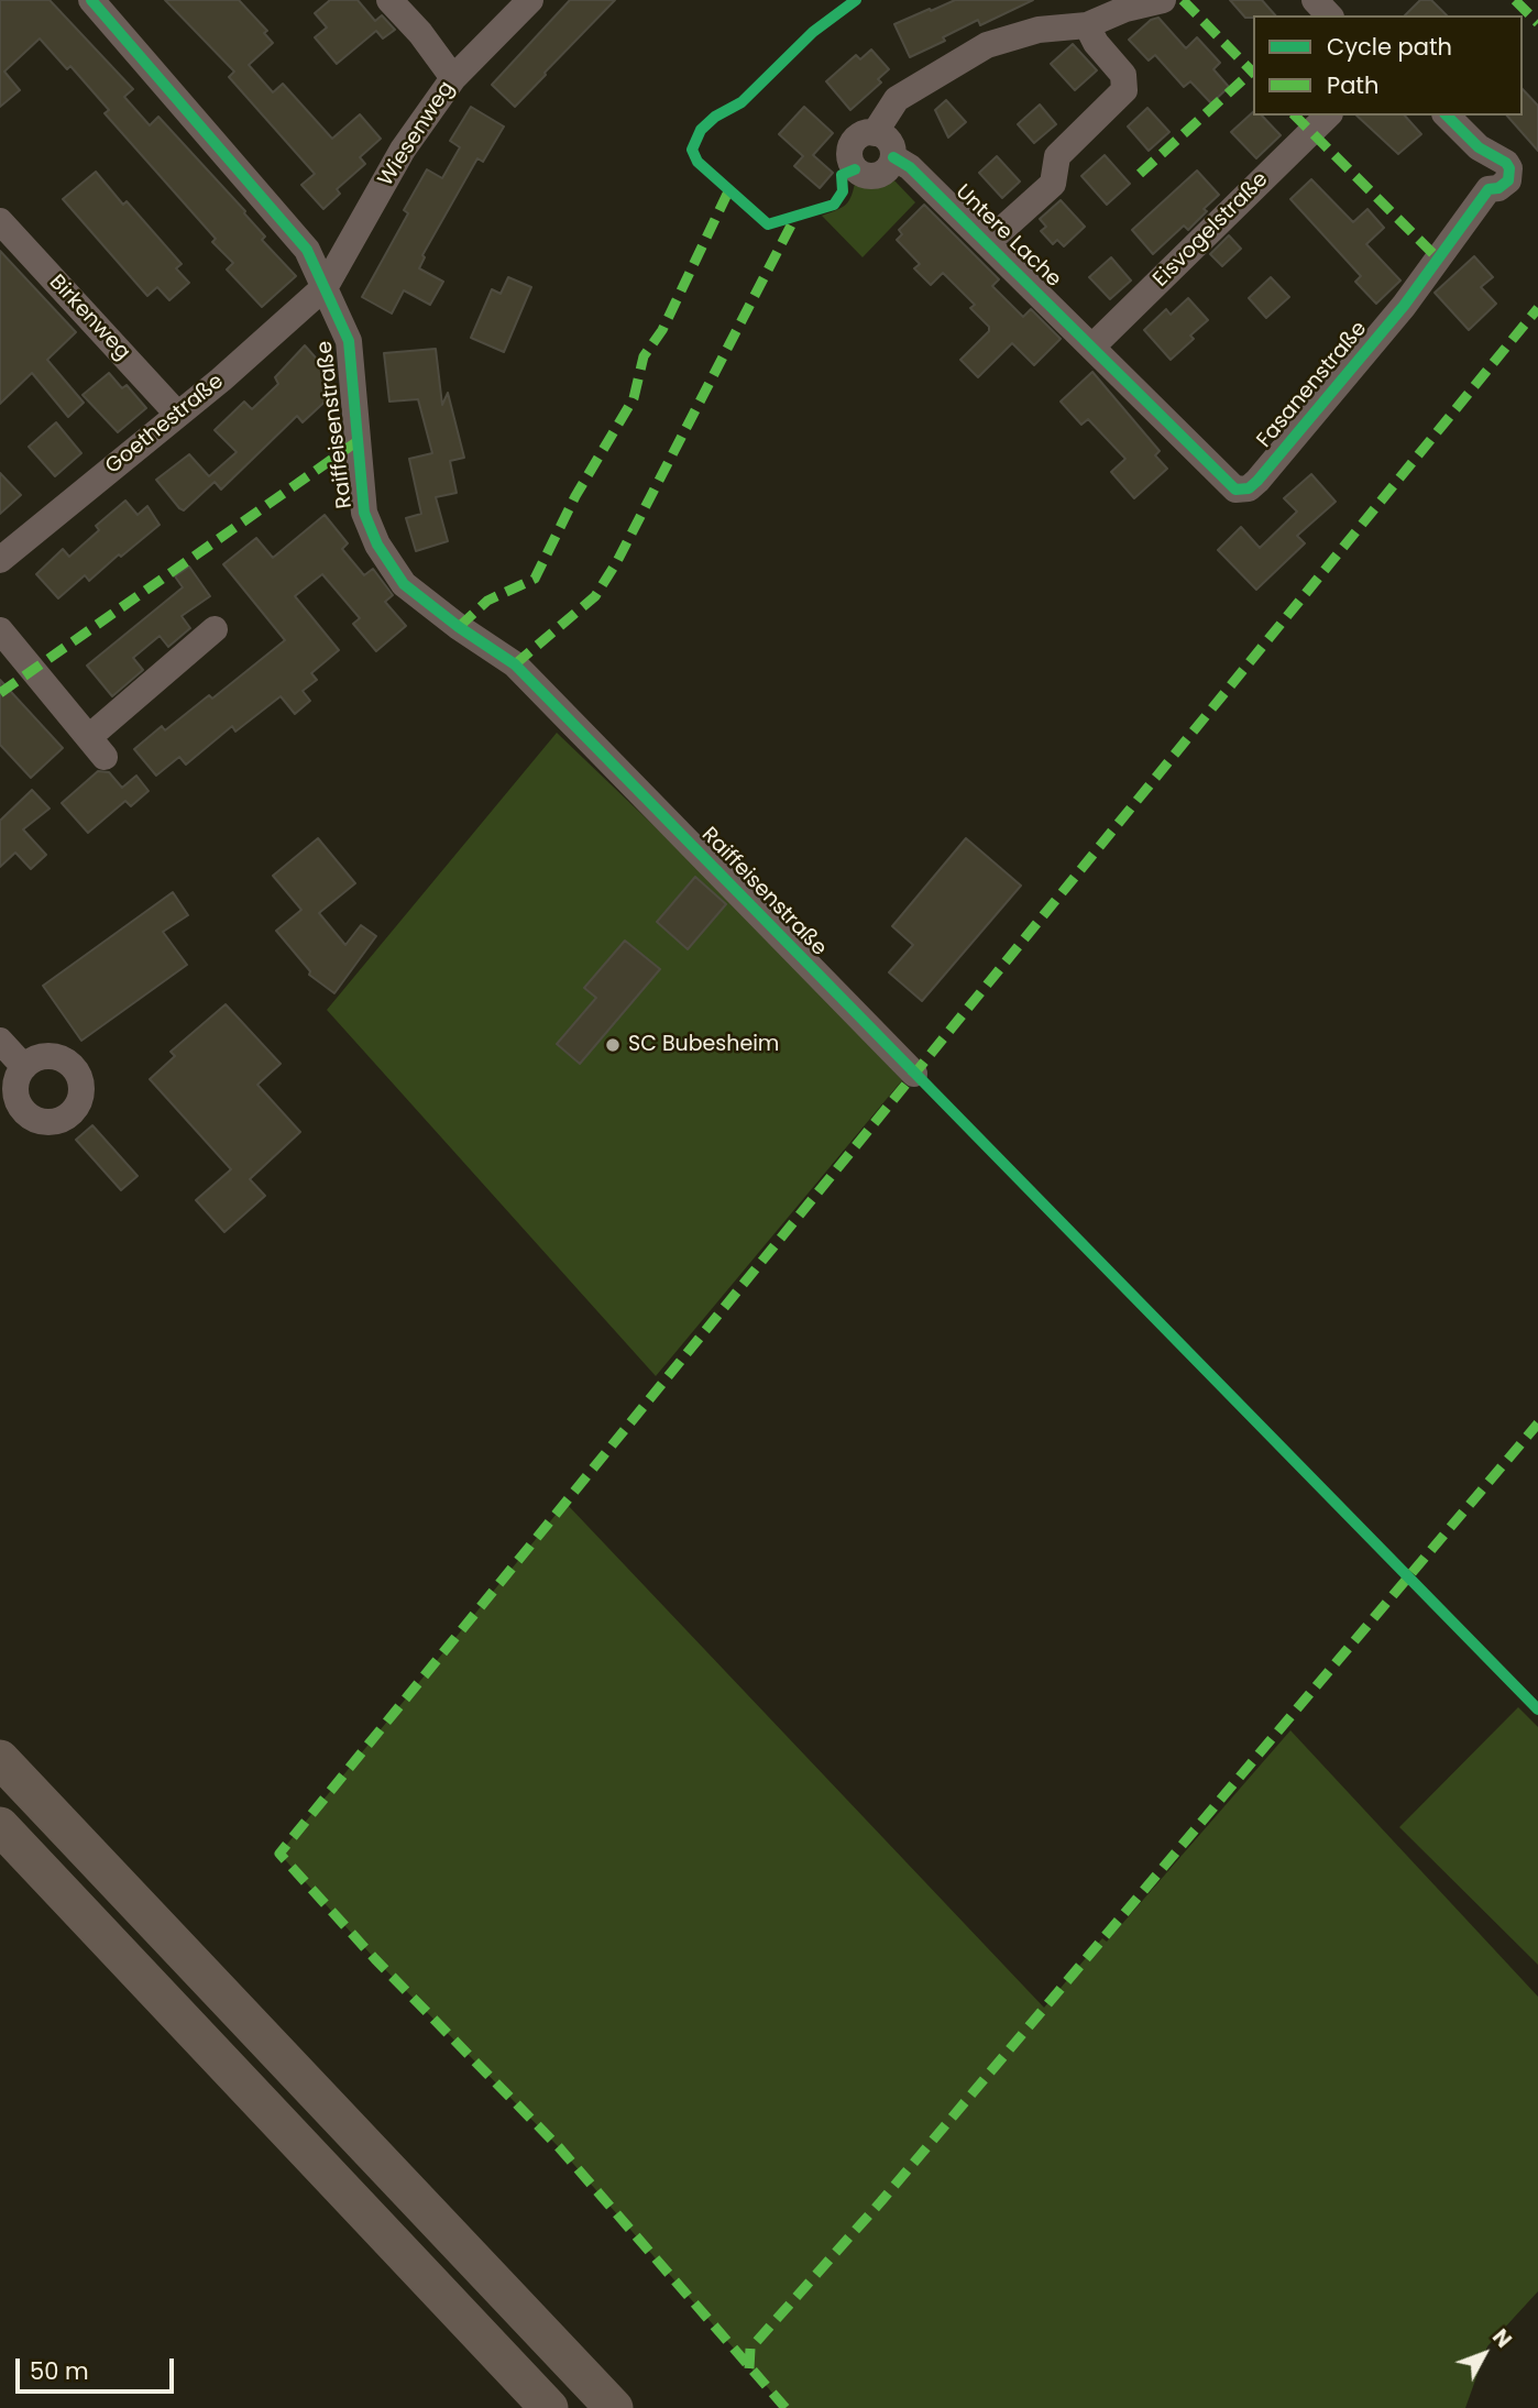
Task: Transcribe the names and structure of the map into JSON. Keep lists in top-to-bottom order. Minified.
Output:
{"streets":{"street":["Wiesenweg","Eisvogelstraße","Untere Lache","Birkenweg","Fasanenstraße","Goethestraße","Raiffeisenstraße"]},"crossings":[["Wiesenweg","Goethestraße"],["Wiesenweg","Raiffeisenstraße"],["Eisvogelstraße","Untere Lache"],["Eisvogelstraße","Fasanenstraße"],["Untere Lache","Fasanenstraße"],["Birkenweg","Goethestraße"],["Goethestraße","Raiffeisenstraße"]],"places":["SC Bubesheim"],"legend":["Cycle path","Path"],"scale_bar":"50 m","north":"top right"}
